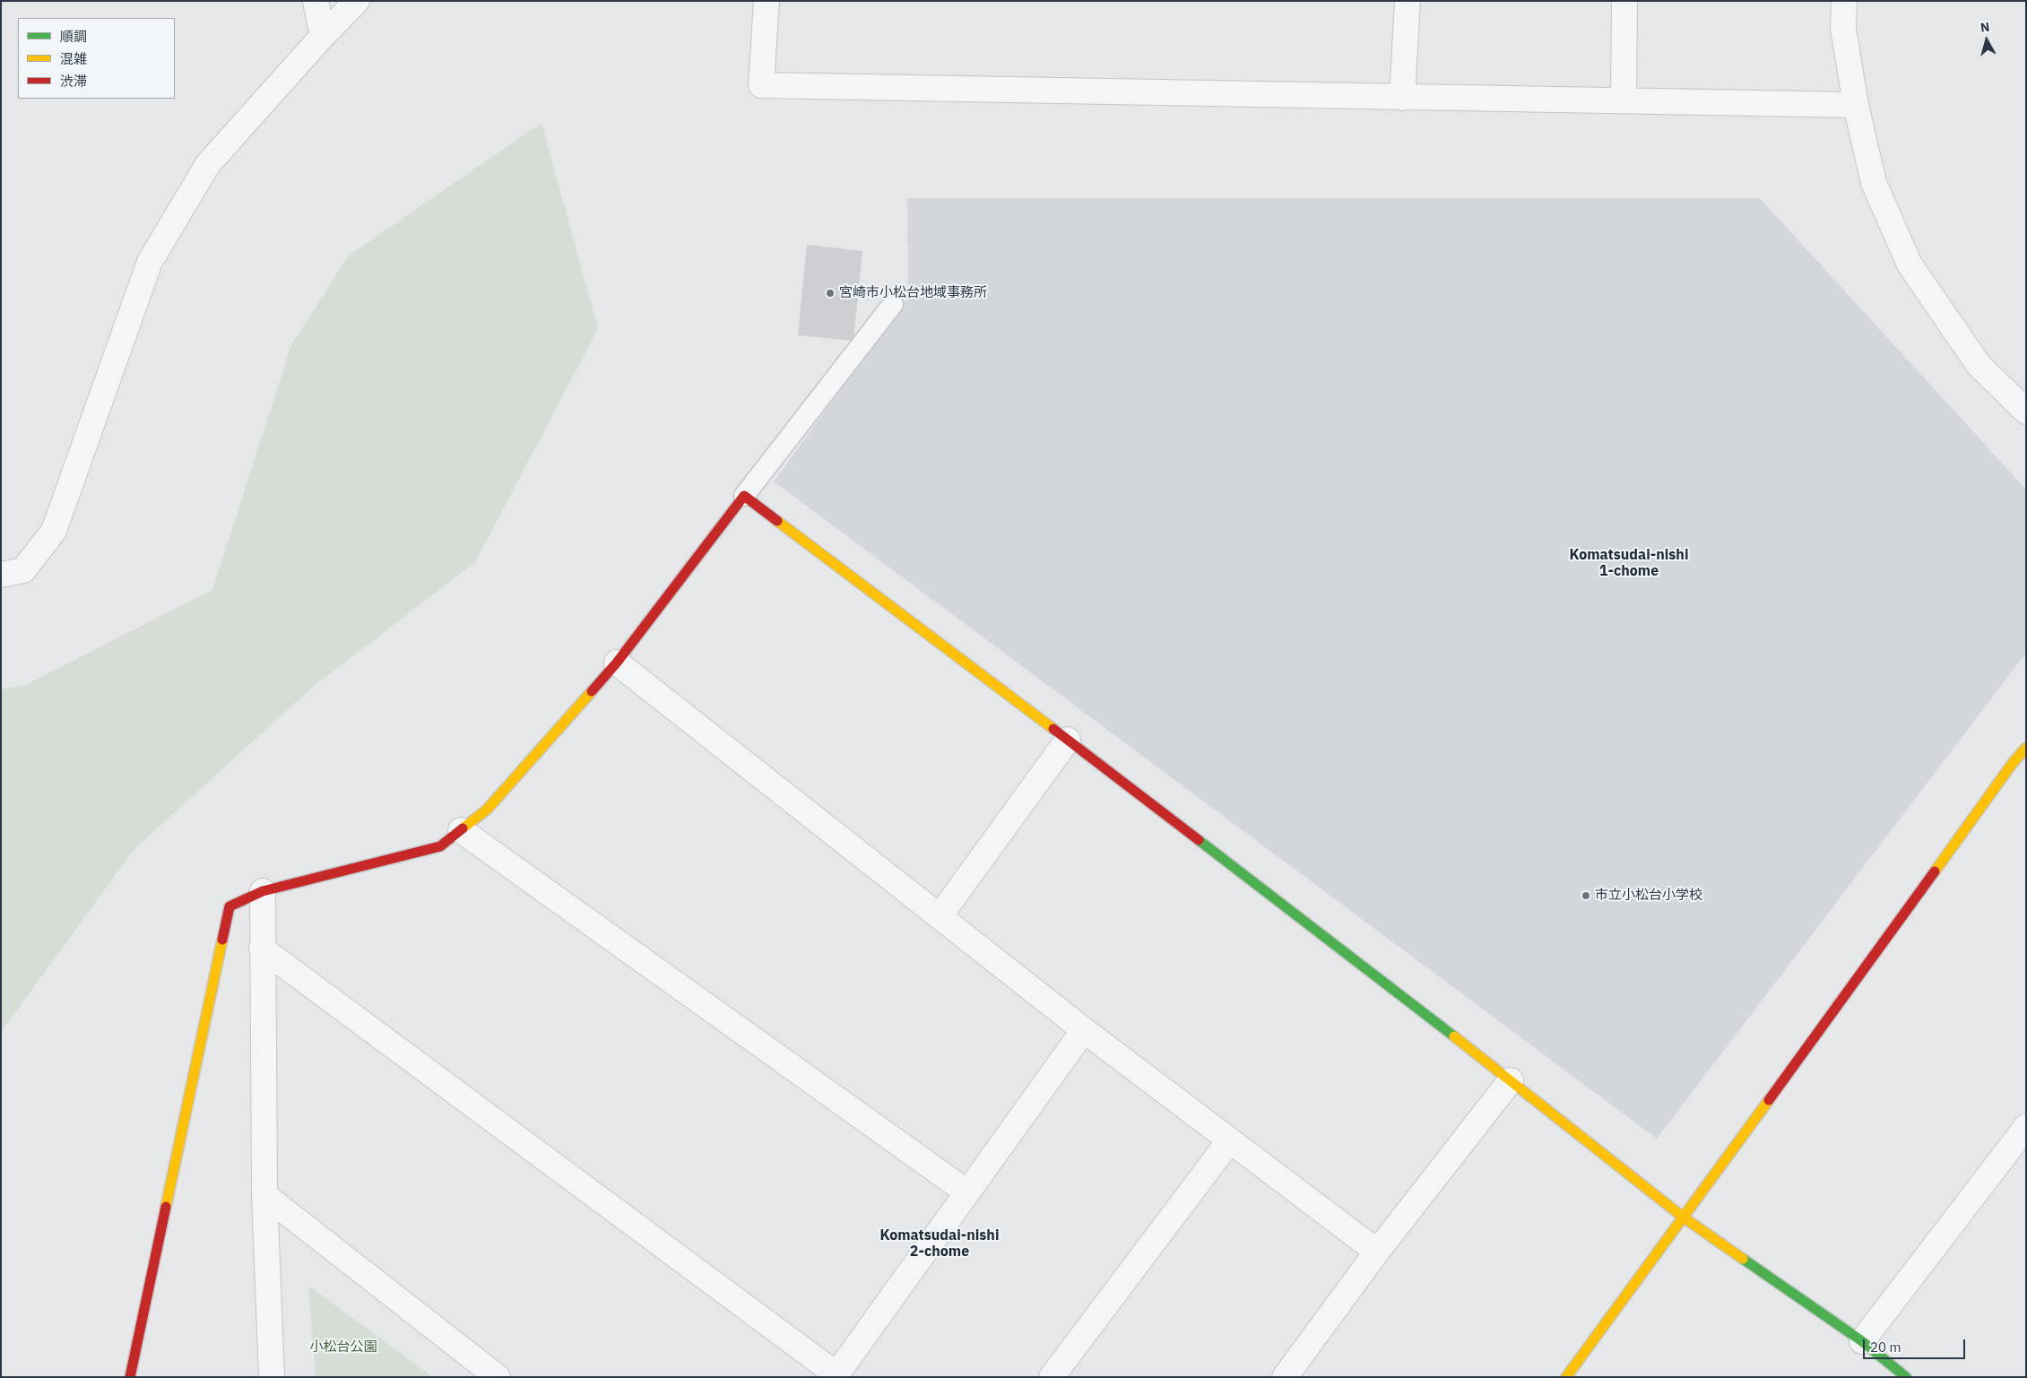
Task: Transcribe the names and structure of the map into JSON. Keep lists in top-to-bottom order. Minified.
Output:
{"districts":["Komatsudai-nishi 1-chome","Komatsudai-nishi 2-chome"],"parks":["小松台公園"],"places":["宮崎市小松台地域事務所","市立小松台小学校"],"legend":["順調","混雑","渋滞"],"scale_bar":"20 m","north":"top"}
